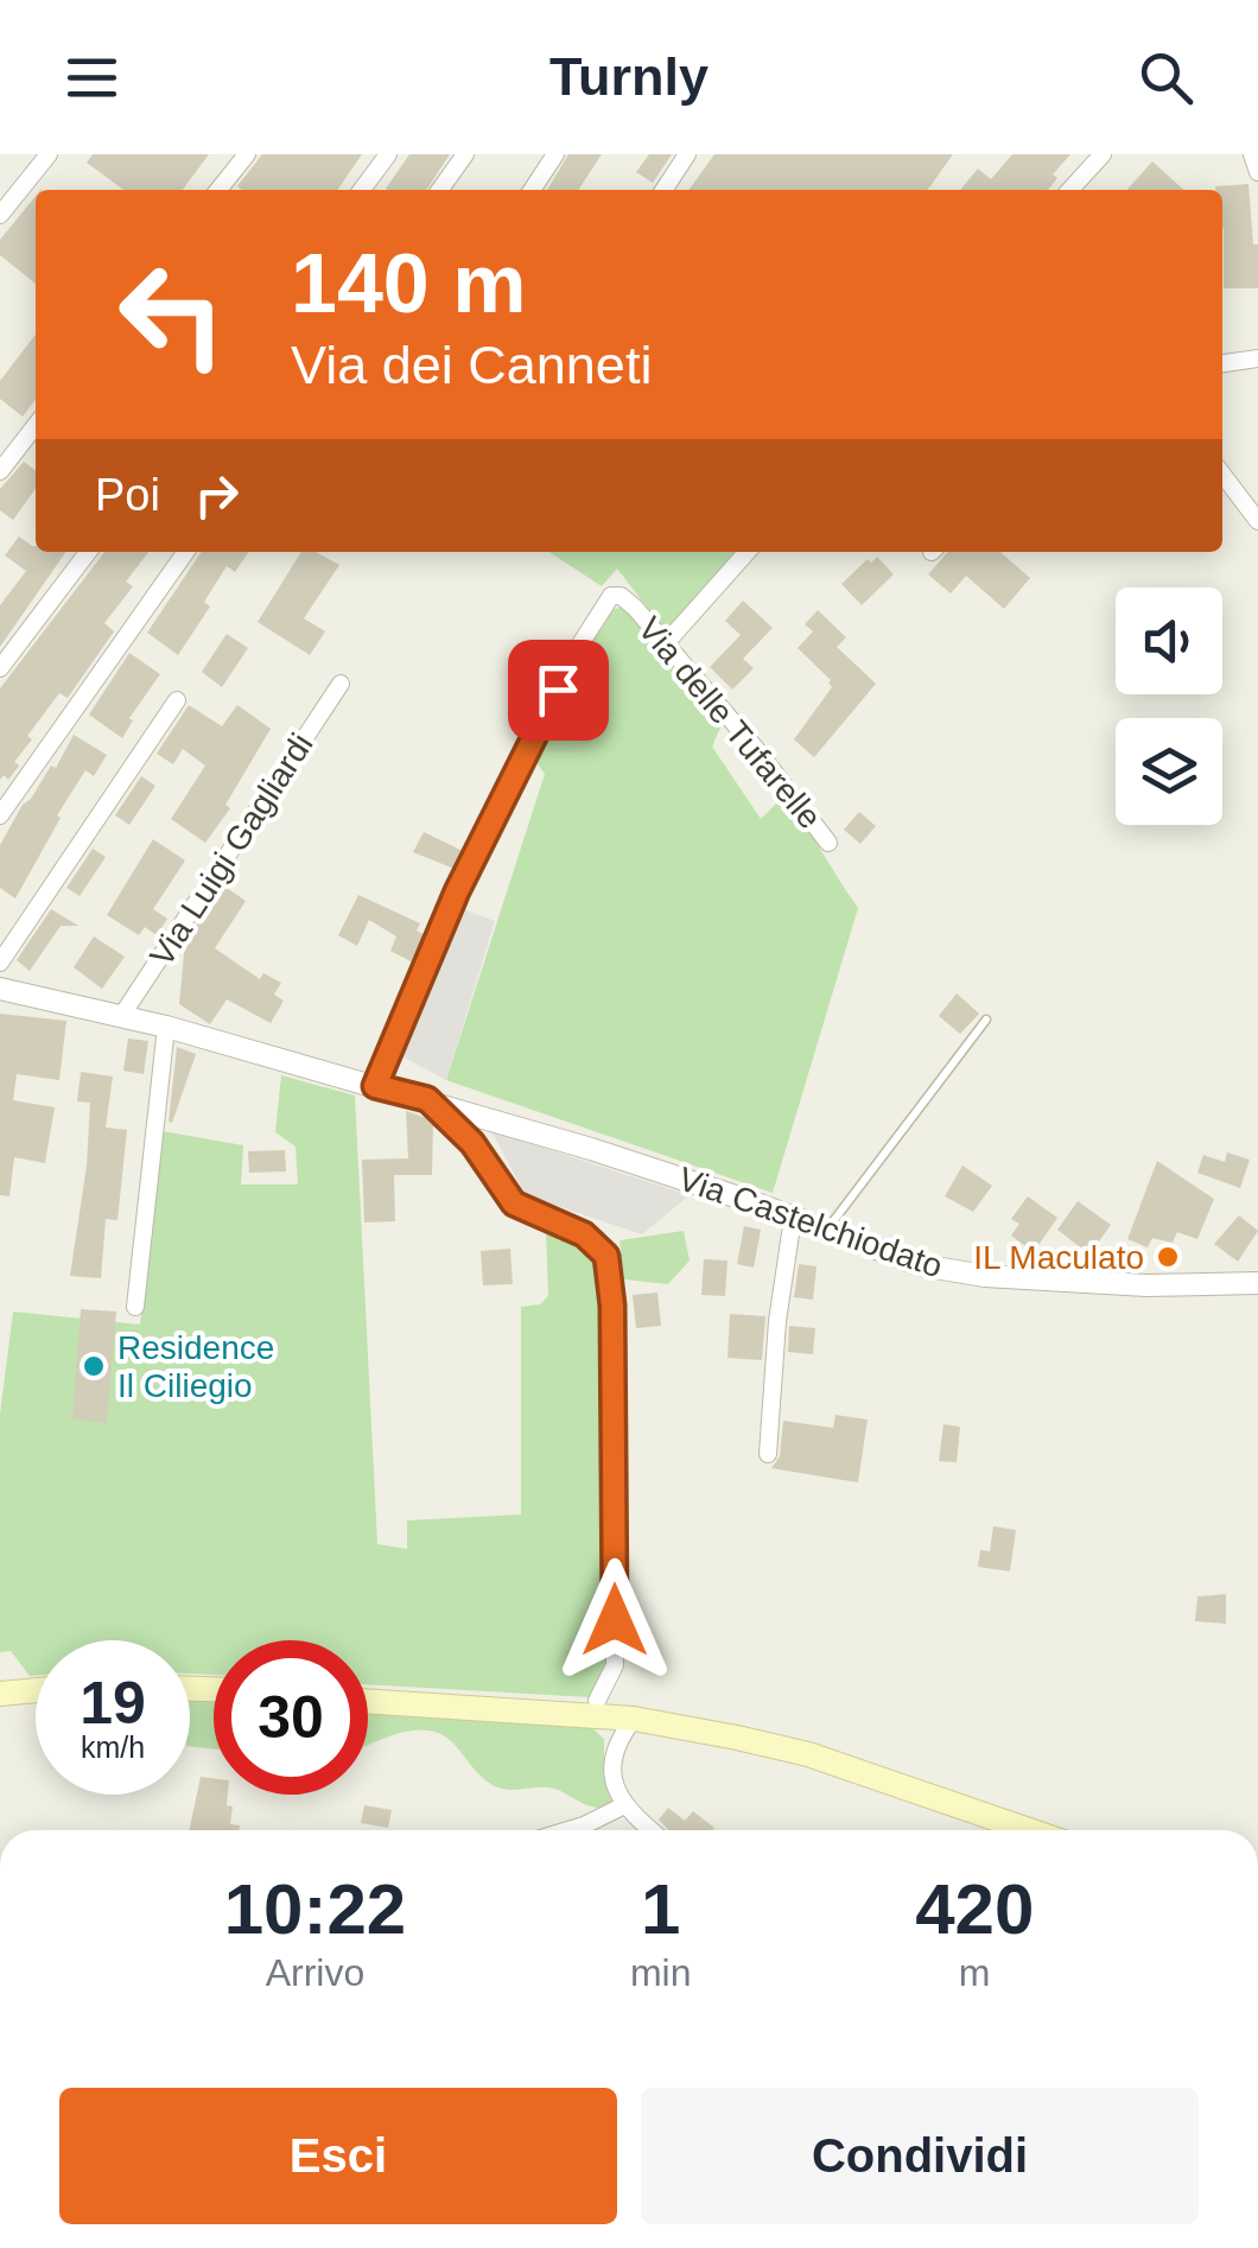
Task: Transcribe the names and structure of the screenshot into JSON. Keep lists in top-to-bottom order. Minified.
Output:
{"streets":{"street":["Via delle Tufarelle","Via Luigi Gagliardi","Via Castelchiodato"]},"crossings":[["Via delle Tufarelle","Via Castelchiodato"],["Via Luigi Gagliardi","Via Castelchiodato"]],"places":["IL Maculato","Residence Il Ciliegio"],"page":{"header":"Turnly","turn":["140 m","Via dei Canneti"],"then":"Poi","speed":"19 km/h","limit":"30","eta":["10:22","Arrivo","1","min","420","m"],"buttons":["Esci","Condividi"]}}
